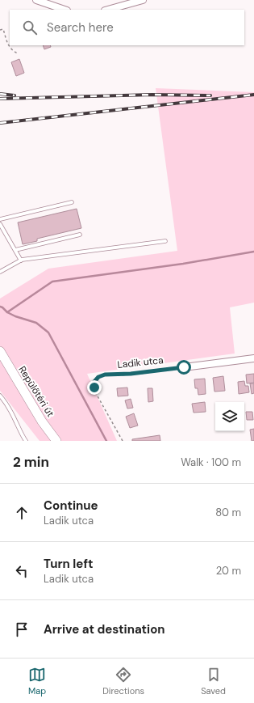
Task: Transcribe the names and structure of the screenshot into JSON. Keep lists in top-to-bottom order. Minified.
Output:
{"streets":{"street":["Repülőtéri út"],"path":["Ladik utca"]},"page":{"search":"Search here","heading":["2 min","Walk · 100 m"],"list":[["Continue","Ladik utca","80 m"],["Turn left","Ladik utca","20 m"],"Arrive at destination"],"nav":["Map","Directions","Saved"]}}
